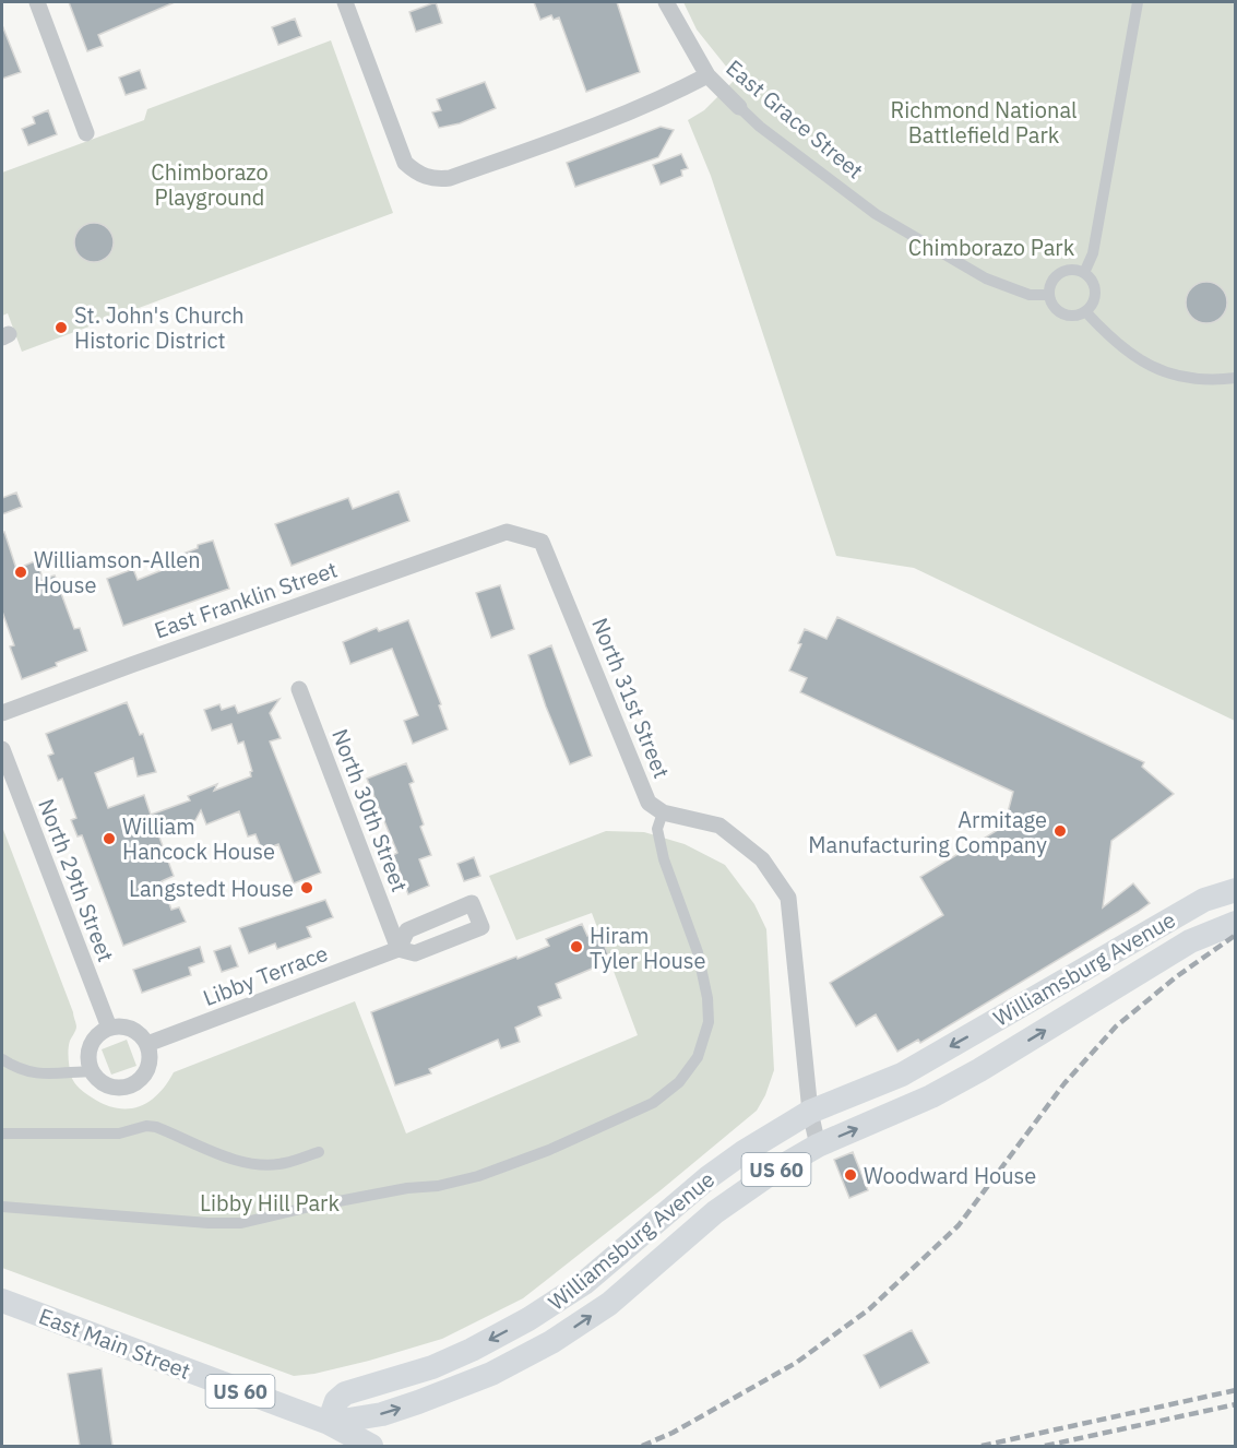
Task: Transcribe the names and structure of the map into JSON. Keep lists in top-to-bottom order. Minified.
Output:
{"streets":{"main road":["Williamsburg Avenue","US 60","East Main Street"],"street":["East Grace Street","East Franklin Street","North 31st Street","North 30th Street","North 29th Street","Libby Terrace"]},"crossings":[["East Franklin Street","North 31st Street"],["North 30th Street","Libby Terrace"],["North 29th Street","Libby Terrace"],["Williamsburg Avenue","East Main Street"]],"parks":["Richmond National Battlefield Park","Chimborazo Playground","Chimborazo Park","Libby Hill Park"],"places":["St. John's Church Historic District","Williamson-Allen House","Armitage Manufacturing Company","William Hancock House","Langstedt House","Hiram Tyler House","Woodward House"]}
